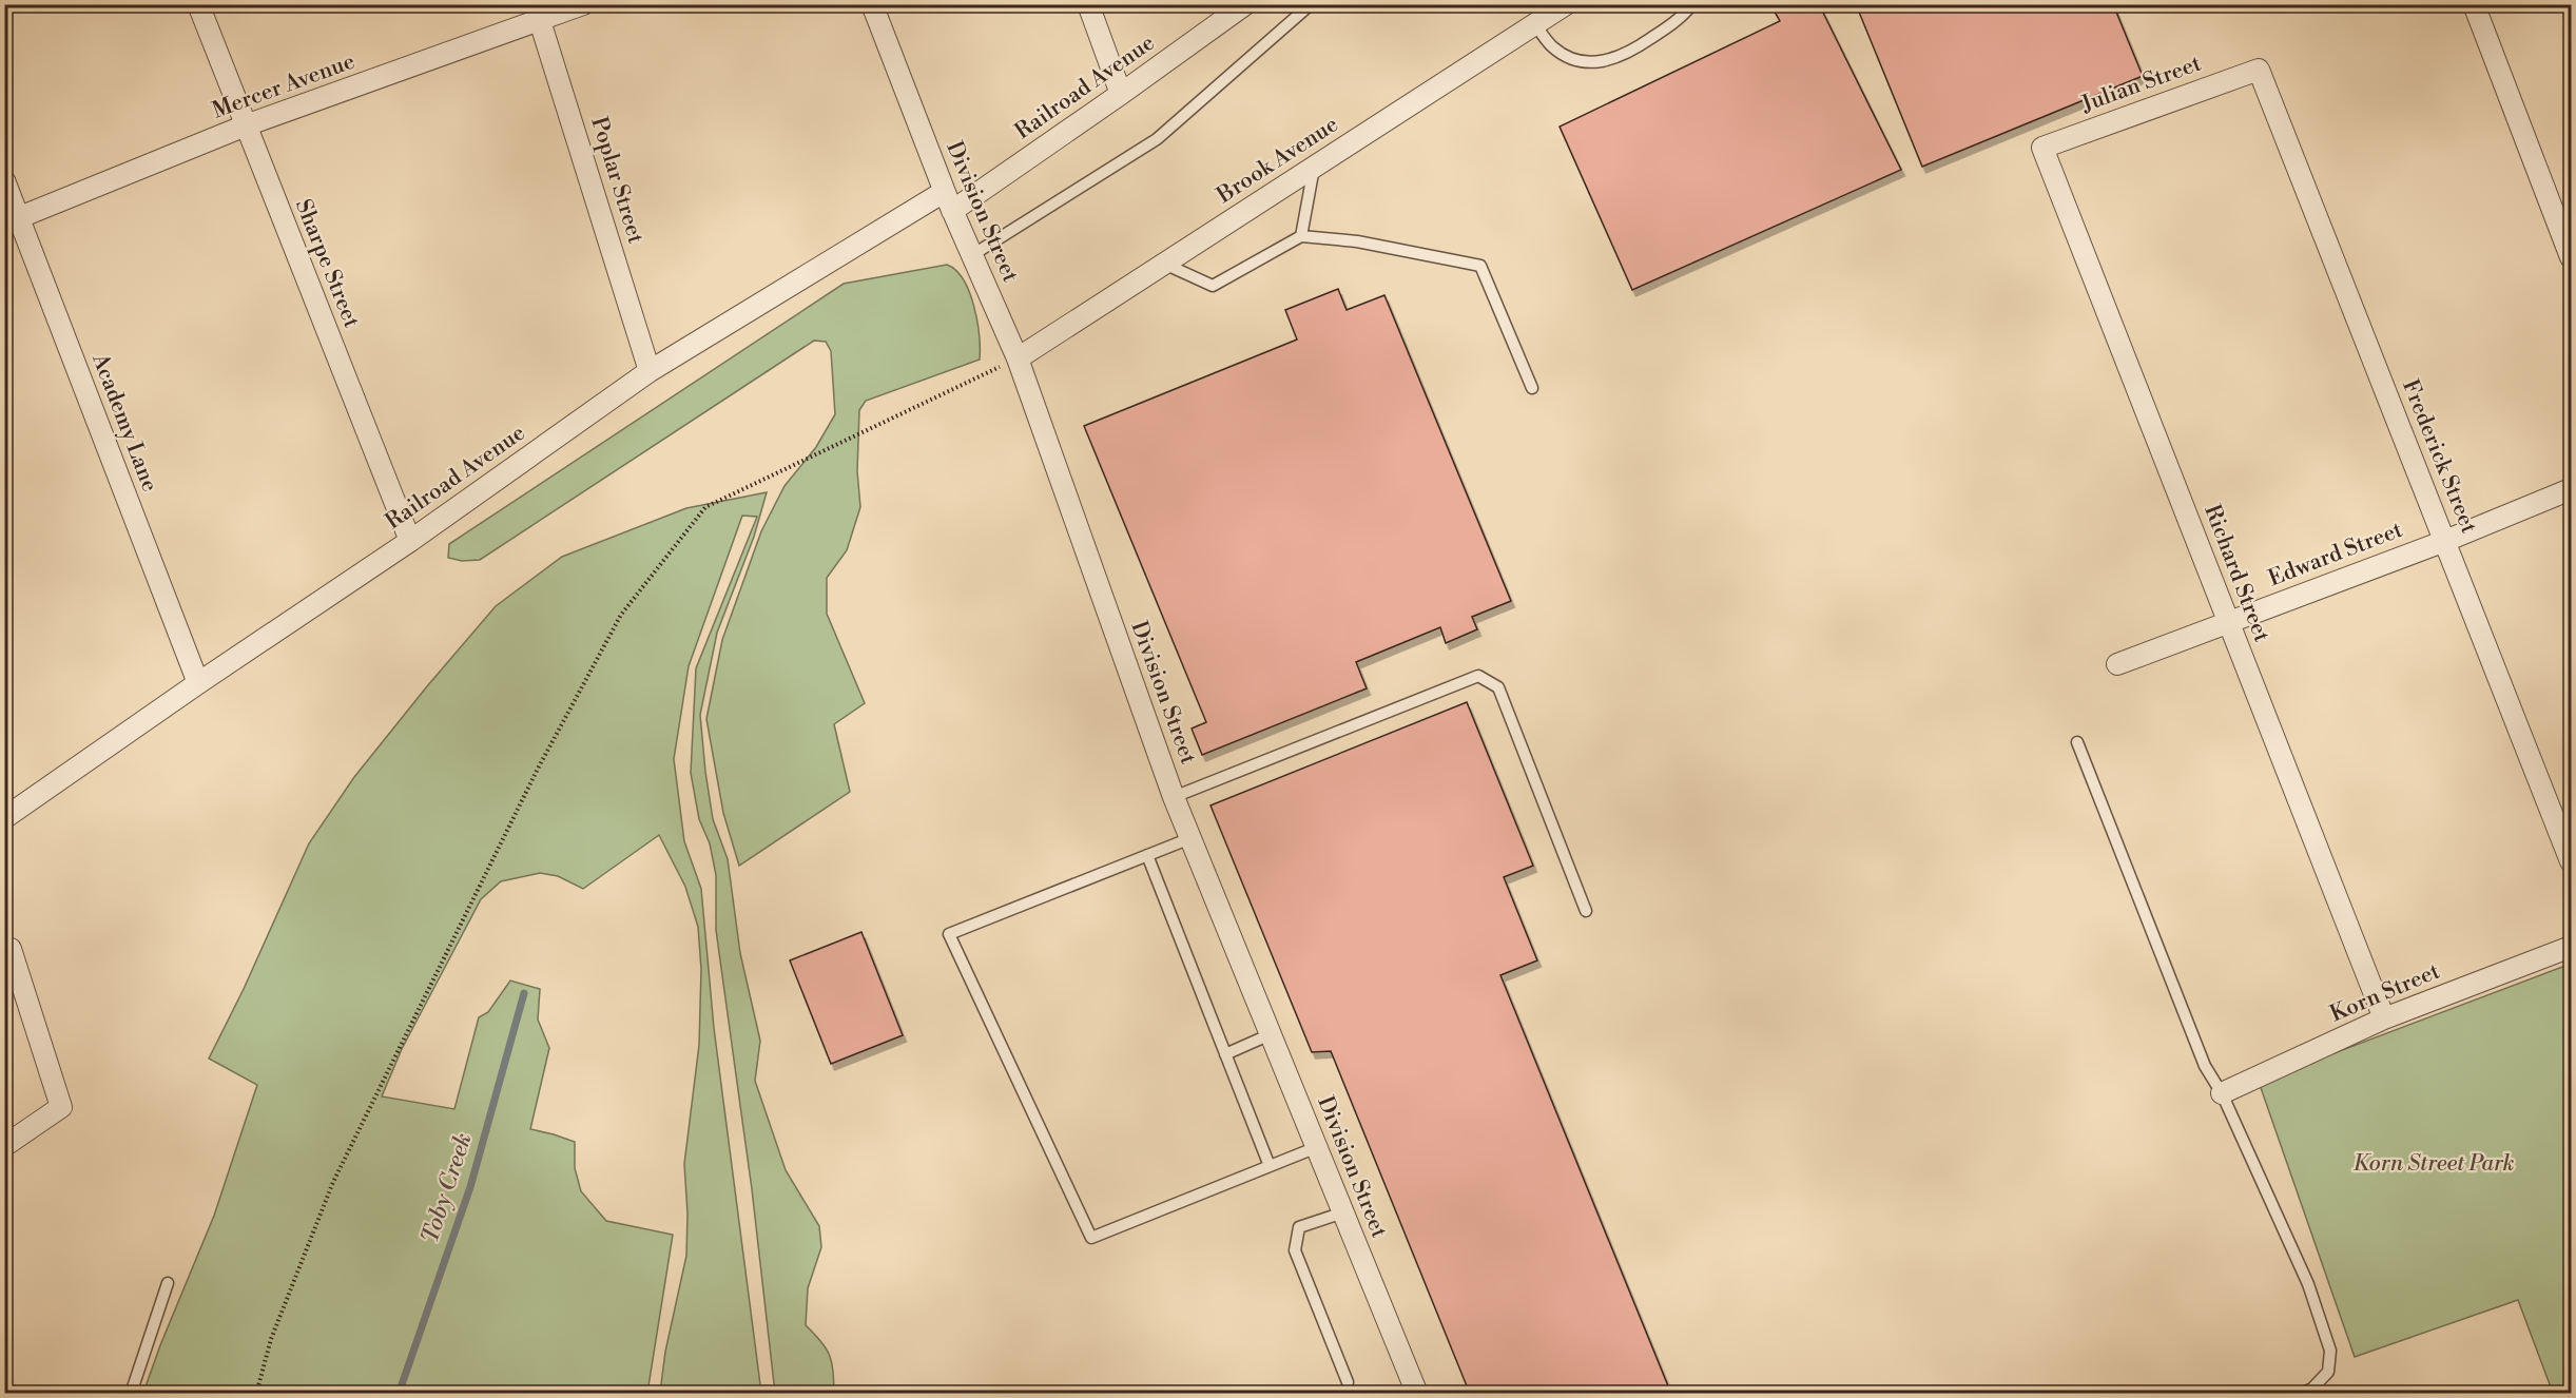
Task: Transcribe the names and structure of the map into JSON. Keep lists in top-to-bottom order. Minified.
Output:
{"streets":{"street":["Julian Street","Mercer Avenue","Railroad Avenue","Brook Avenue","Poplar Street","Division Street","Sharpe Street","Academy Lane","Frederick Street","Edward Street","Richard Street","Korn Street"]},"crossings":[["Julian Street","Frederick Street"],["Julian Street","Richard Street"],["Mercer Avenue","Poplar Street"],["Mercer Avenue","Sharpe Street"],["Mercer Avenue","Academy Lane"],["Railroad Avenue","Poplar Street"],["Railroad Avenue","Division Street"],["Railroad Avenue","Sharpe Street"],["Railroad Avenue","Academy Lane"],["Brook Avenue","Division Street"],["Frederick Street","Edward Street"],["Edward Street","Richard Street"],["Richard Street","Korn Street"]],"water":["Toby Creek"],"parks":["Korn Street Park"]}
